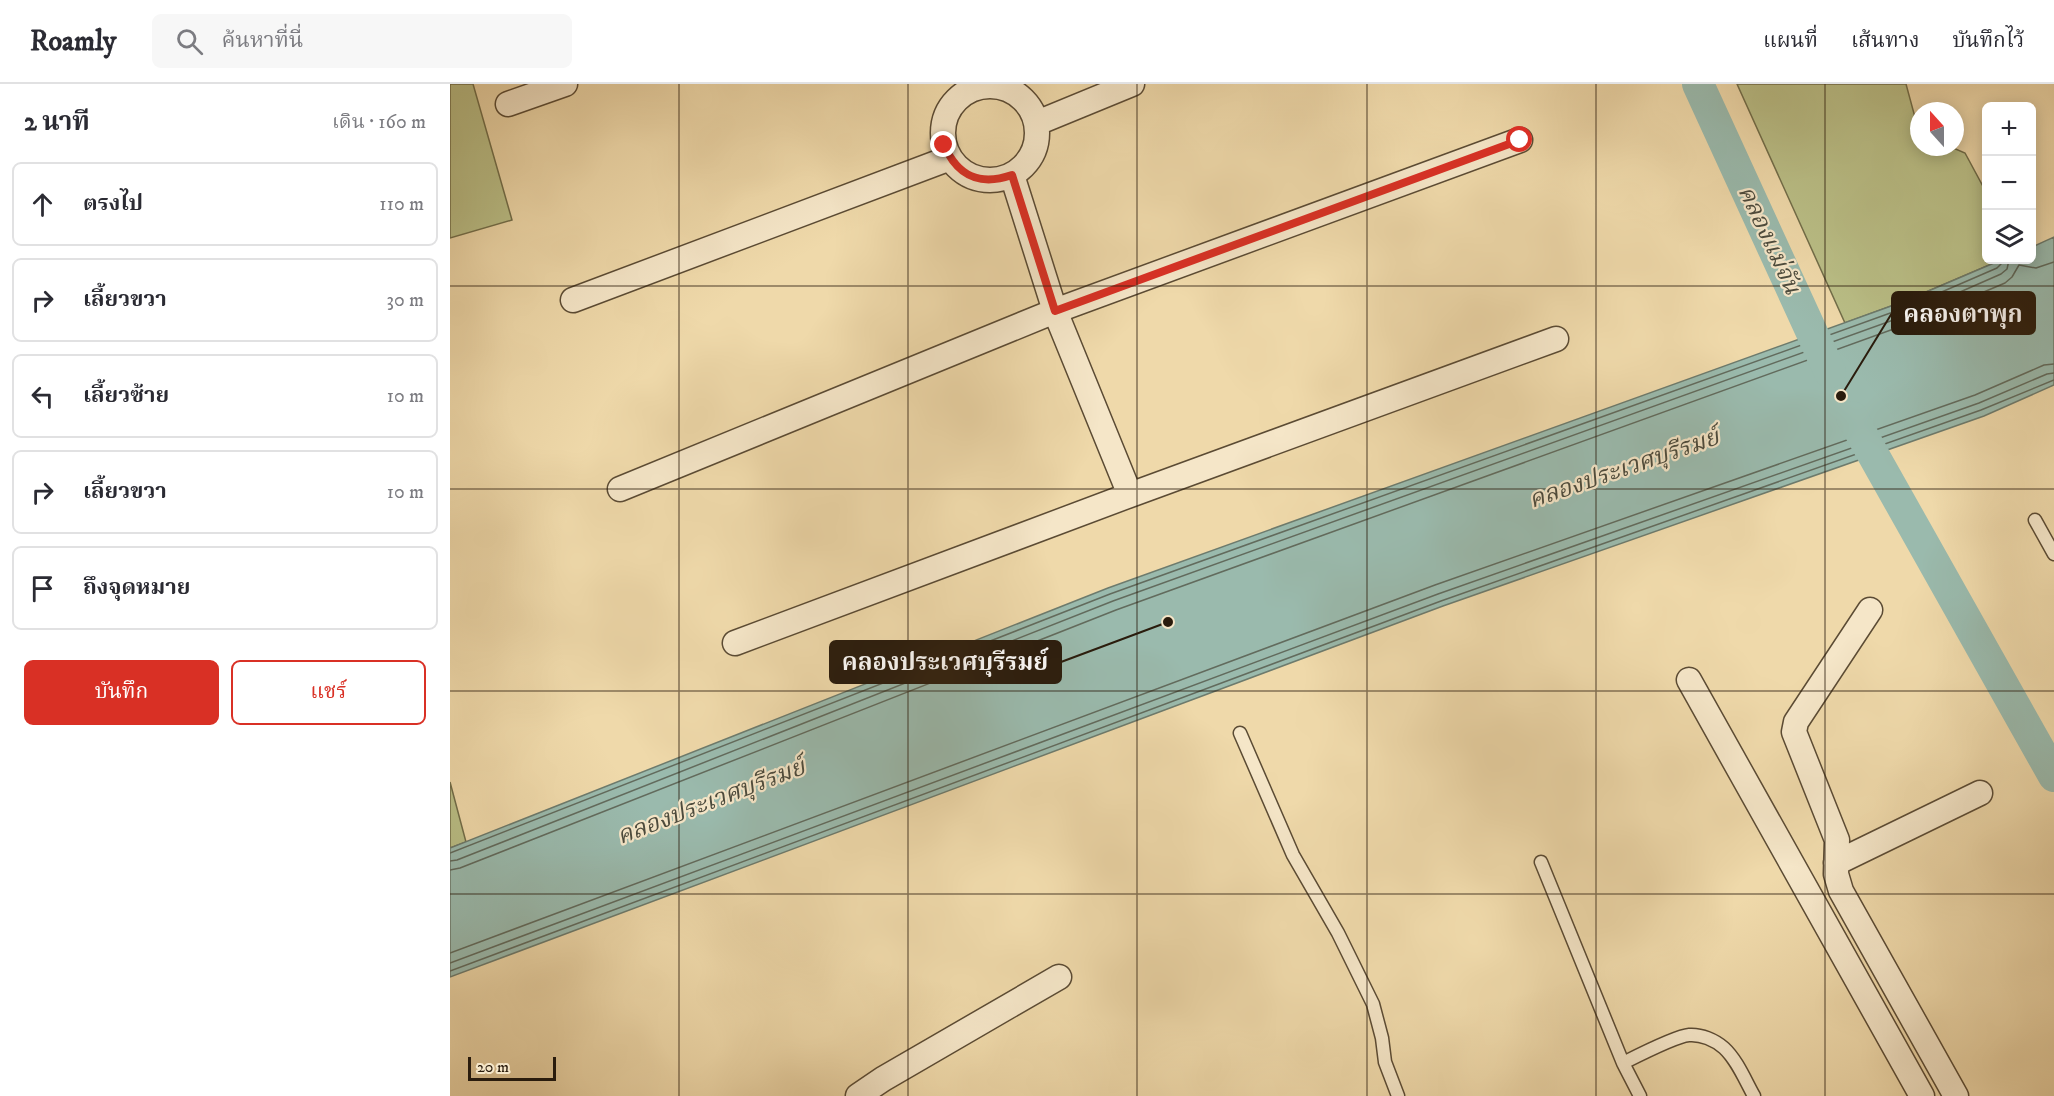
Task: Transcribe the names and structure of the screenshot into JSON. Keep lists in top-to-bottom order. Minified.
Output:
{"water":["คลองแม่จัน","คลองประเวศบุรีรมย์"],"places":["คลองตาพุก","คลองประเวศบุรีรมย์"],"scale_bar":"20 m","north":"top","page":{"header":"Roamly","search":"ค้นหาที่นี่","nav":["แผนที่","เส้นทาง","บันทึกไว้"],"heading":["2 นาที","เดิน · 160 m"],"map_buttons":["+","−"],"list":[["ตรงไป","110 m"],["เลี้ยวขวา","30 m"],["เลี้ยวซ้าย","10 m"],["เลี้ยวขวา","10 m"],"ถึงจุดหมาย"],"buttons":["บันทึก","แชร์"],"scale":"20 m"}}
